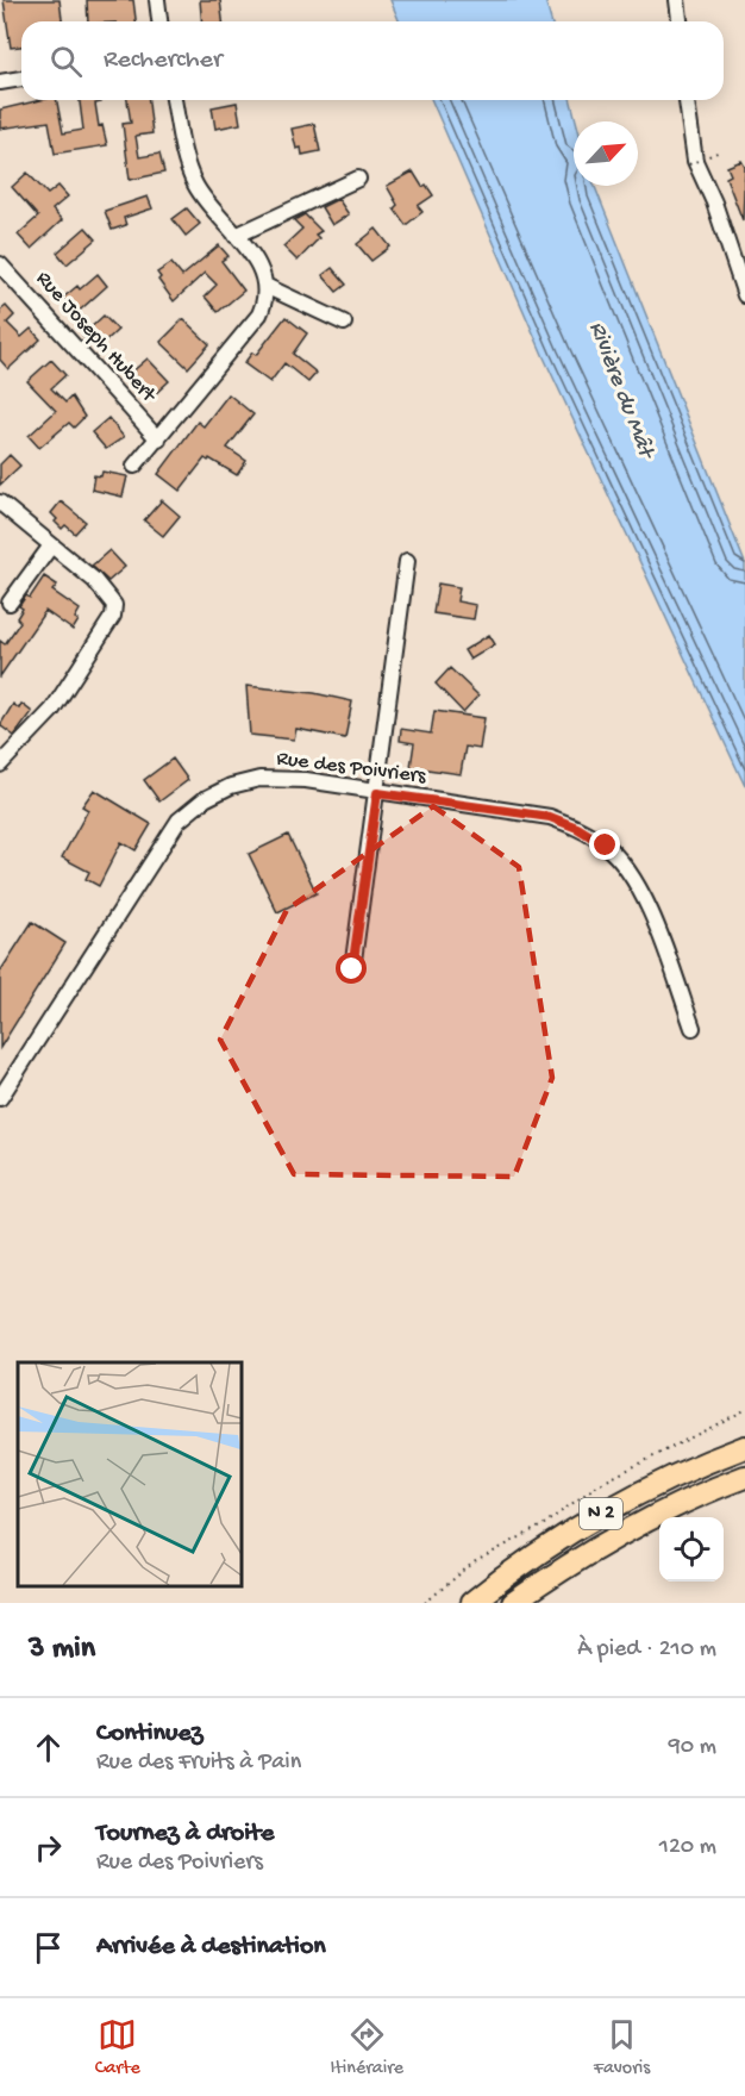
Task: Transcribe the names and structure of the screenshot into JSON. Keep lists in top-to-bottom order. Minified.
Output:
{"streets":{"highway":["N 2"],"street":["Rue Joseph Hubert","Rue des Poivriers"]},"water":["Rivière du Mât"],"north":"top right","page":{"search":"Rechercher","heading":["3 min","À pied · 210 m"],"list":[["Continuez","Rue des Fruits à Pain","90 m"],["Tournez à droite","Rue des Poivriers","120 m"],"Arrivée à destination"],"nav":["Carte","Itinéraire","Favoris"]}}
